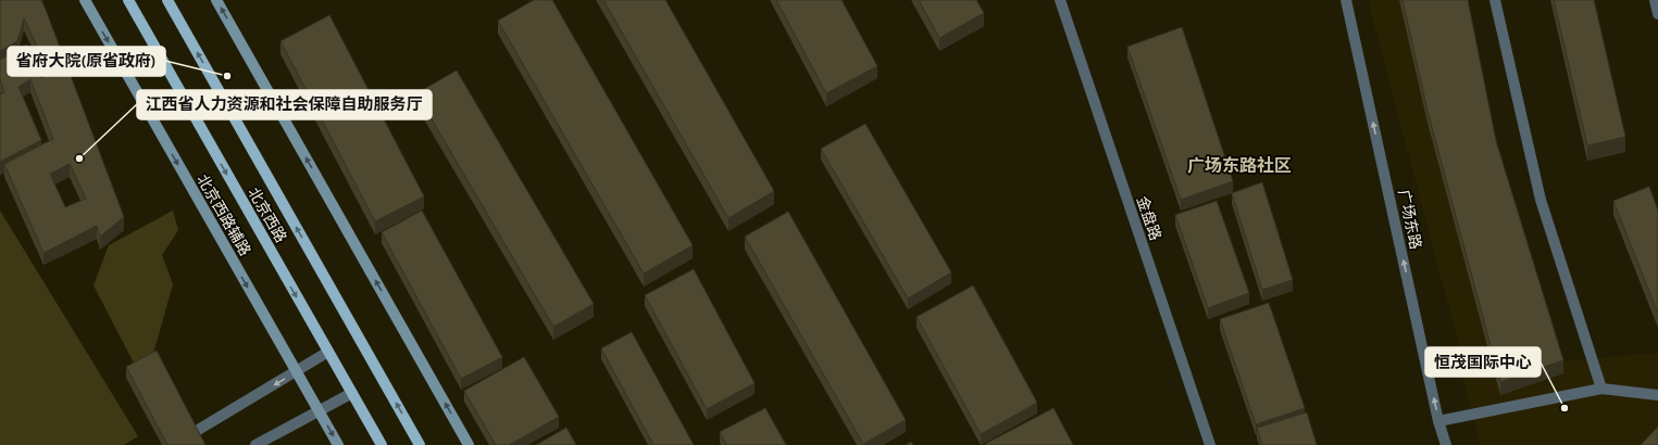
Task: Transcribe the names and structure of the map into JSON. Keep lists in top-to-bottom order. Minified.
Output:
{"streets":{"main road":["北京西路辅路","北京西路"],"street":["金盘路","广场东路"]},"one_way":["北京西路辅路","广场东路"],"districts":["广场东路社区"],"places":["省府大院(原省政府)","江西省人力资源和社会保障自助服务厅","恒茂国际中心"]}
